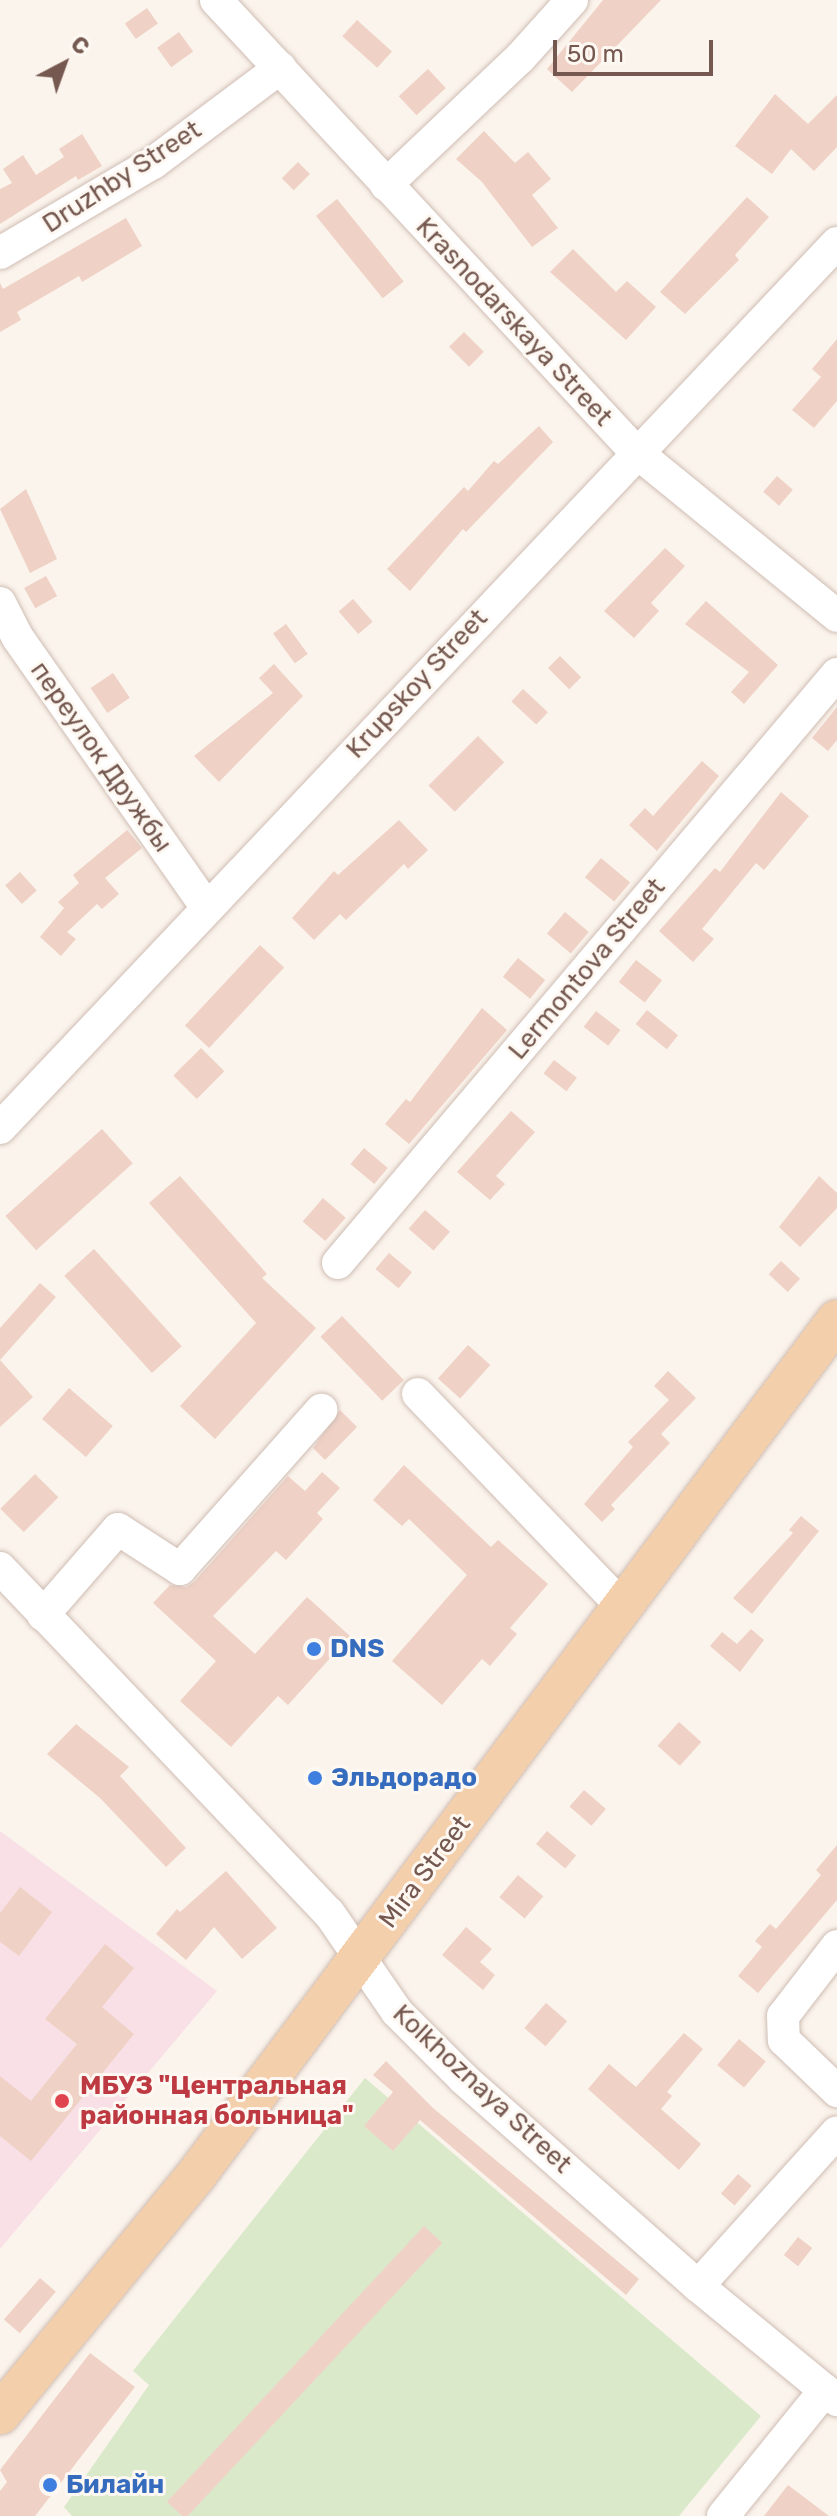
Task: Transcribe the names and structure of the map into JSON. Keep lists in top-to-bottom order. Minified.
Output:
{"streets":{"main road":["Mira Street"],"street":["Druzhby Street","Krasnodarskaya Street","Krupskoy Street","переулок Дружбы","Lermontova Street","Kolkhoznaya Street"]},"crossings":[["Druzhby Street","Krasnodarskaya Street"],["Krasnodarskaya Street","Krupskoy Street"],["Krupskoy Street","переулок Дружбы"],["Mira Street","Kolkhoznaya Street"]],"places":["DNS","Эльдорадо","МБУЗ \"Центральная районная больница\"","Билайн"],"scale_bar":"50 m","north":"top right"}
